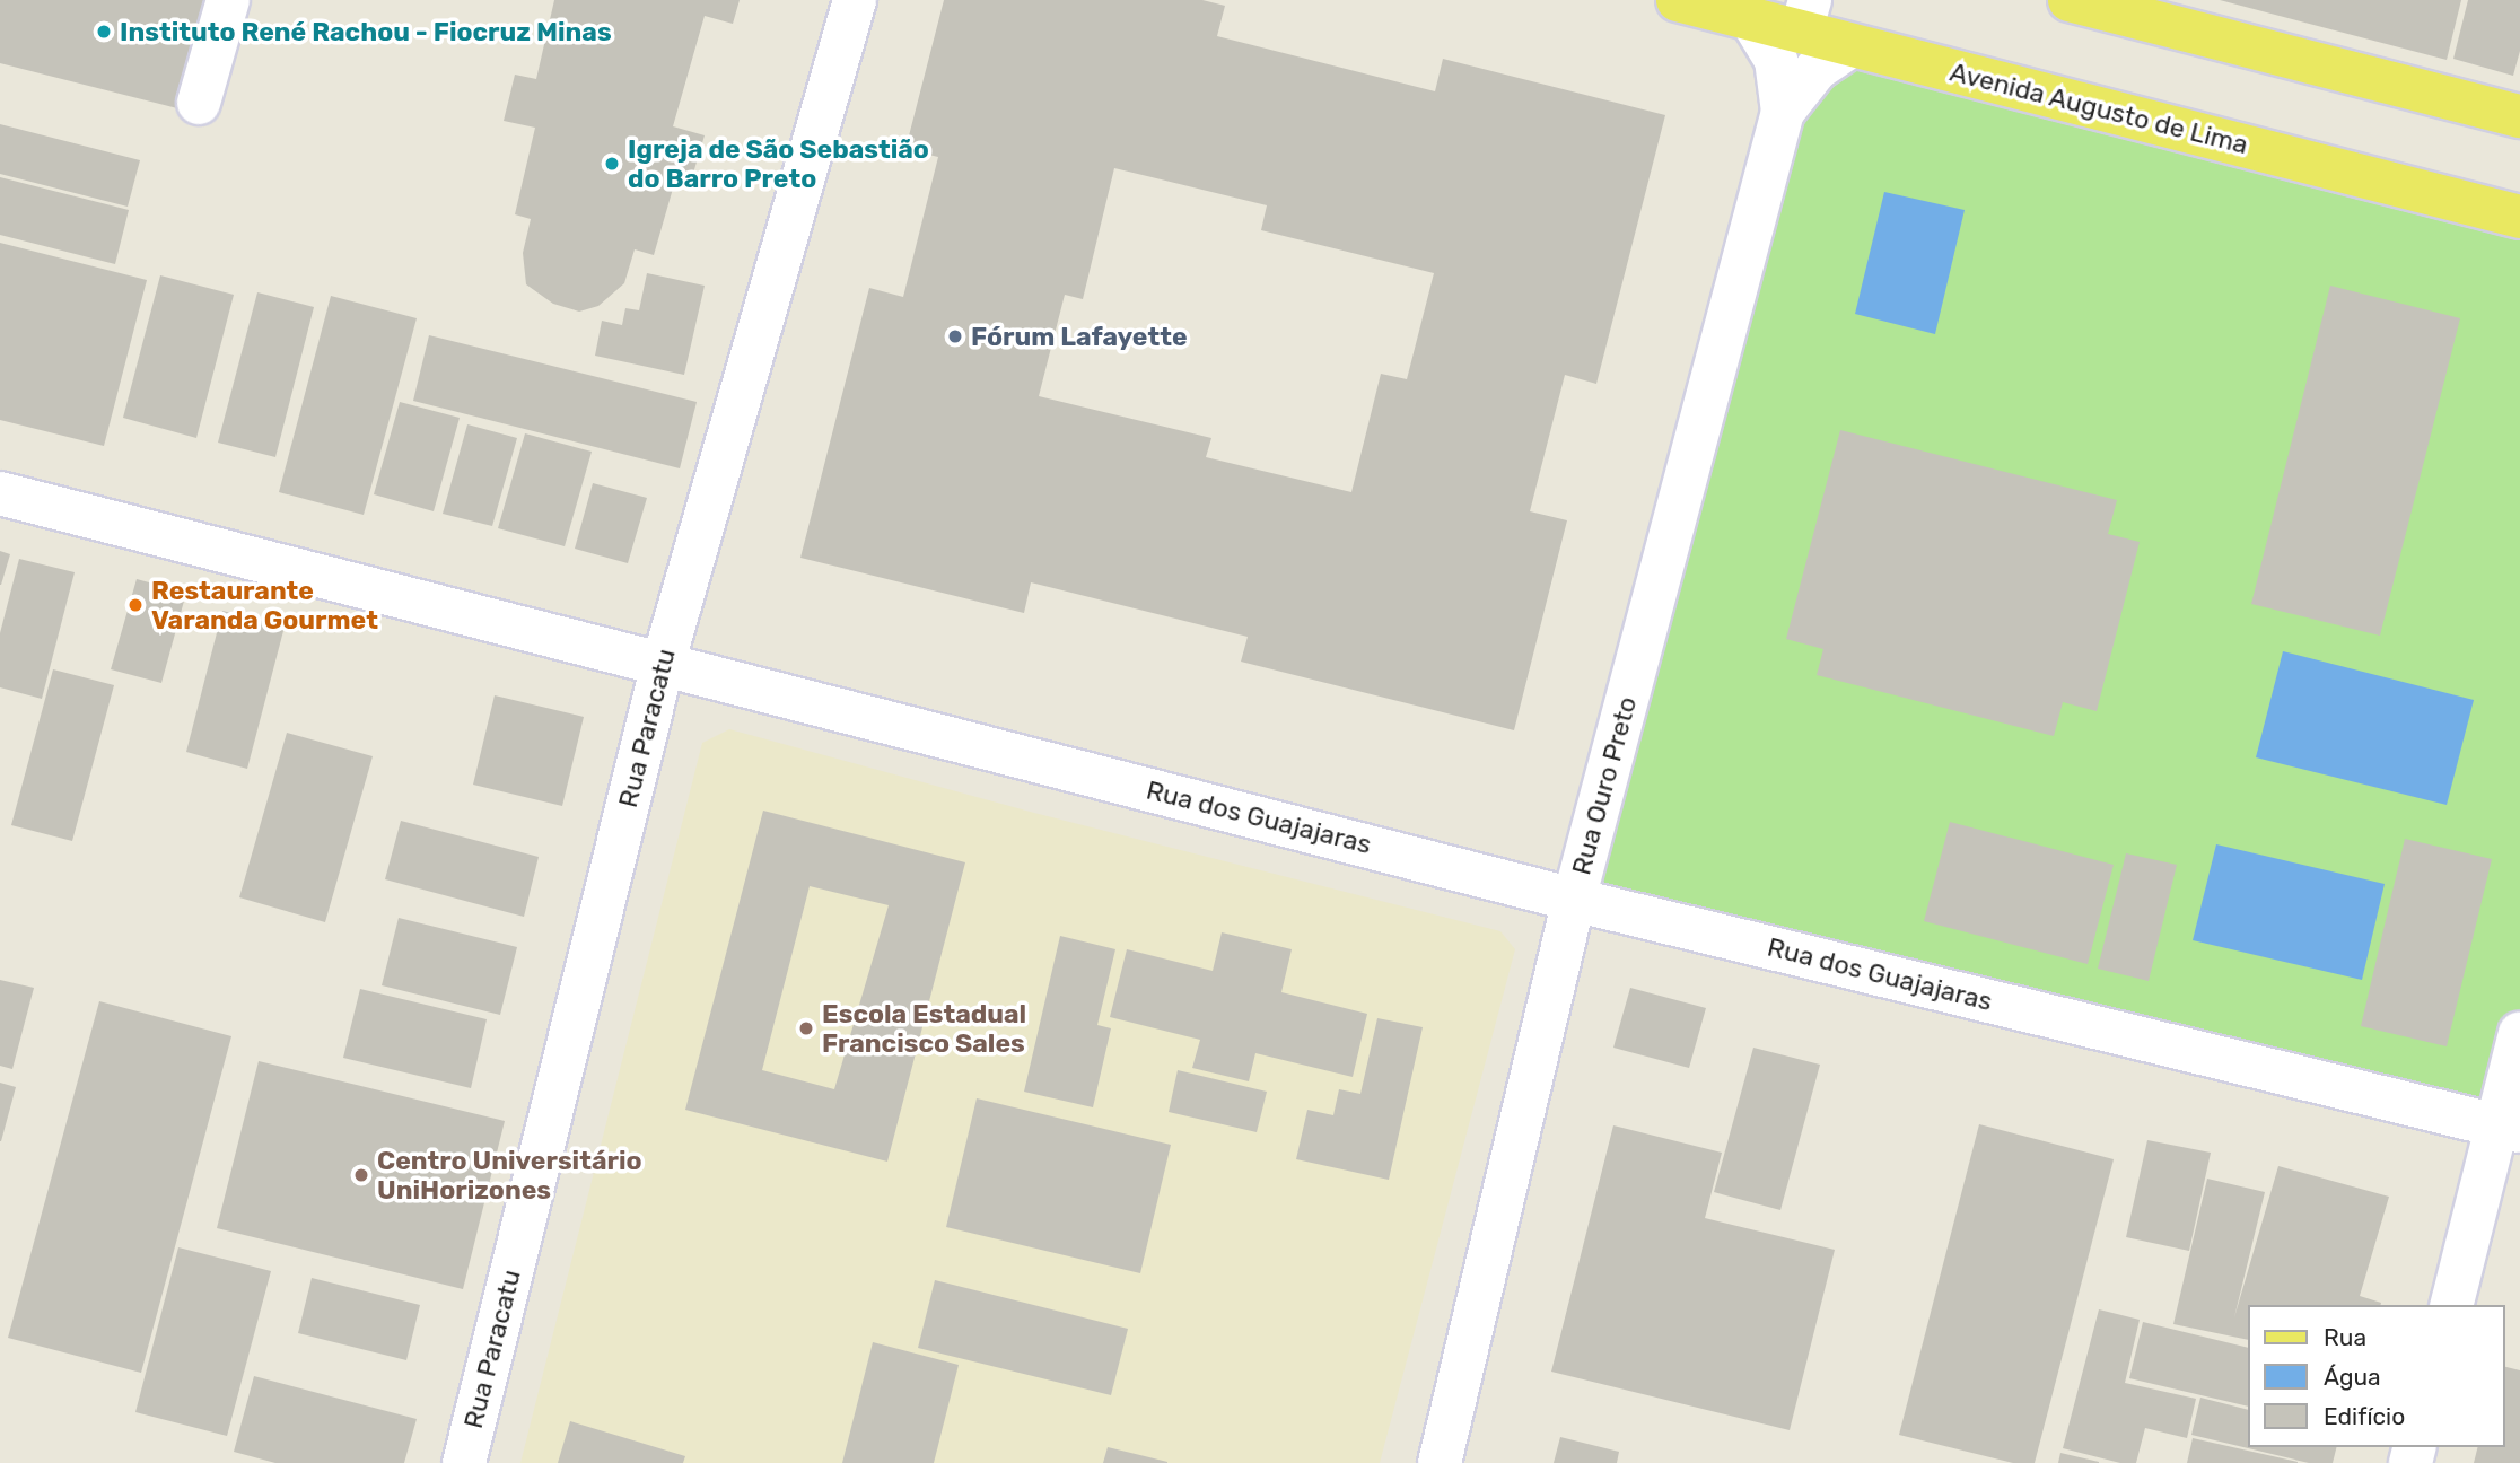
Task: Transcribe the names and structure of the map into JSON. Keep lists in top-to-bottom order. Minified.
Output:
{"streets":{"main road":["Avenida Augusto de Lima"],"street":["Rua Paracatu","Rua Ouro Preto","Rua dos Guajajaras"]},"crossings":[["Avenida Augusto de Lima","Rua Ouro Preto"],["Rua Paracatu","Rua dos Guajajaras"],["Rua Ouro Preto","Rua dos Guajajaras"]],"places":["Instituto René Rachou - Fiocruz Minas","Igreja de São Sebastião do Barro Preto","Fórum Lafayette","Restaurante Varanda Gourmet","Escola Estadual Francisco Sales","Centro Universitário UniHorizones"],"legend":["Rua","Água","Edifício"]}
